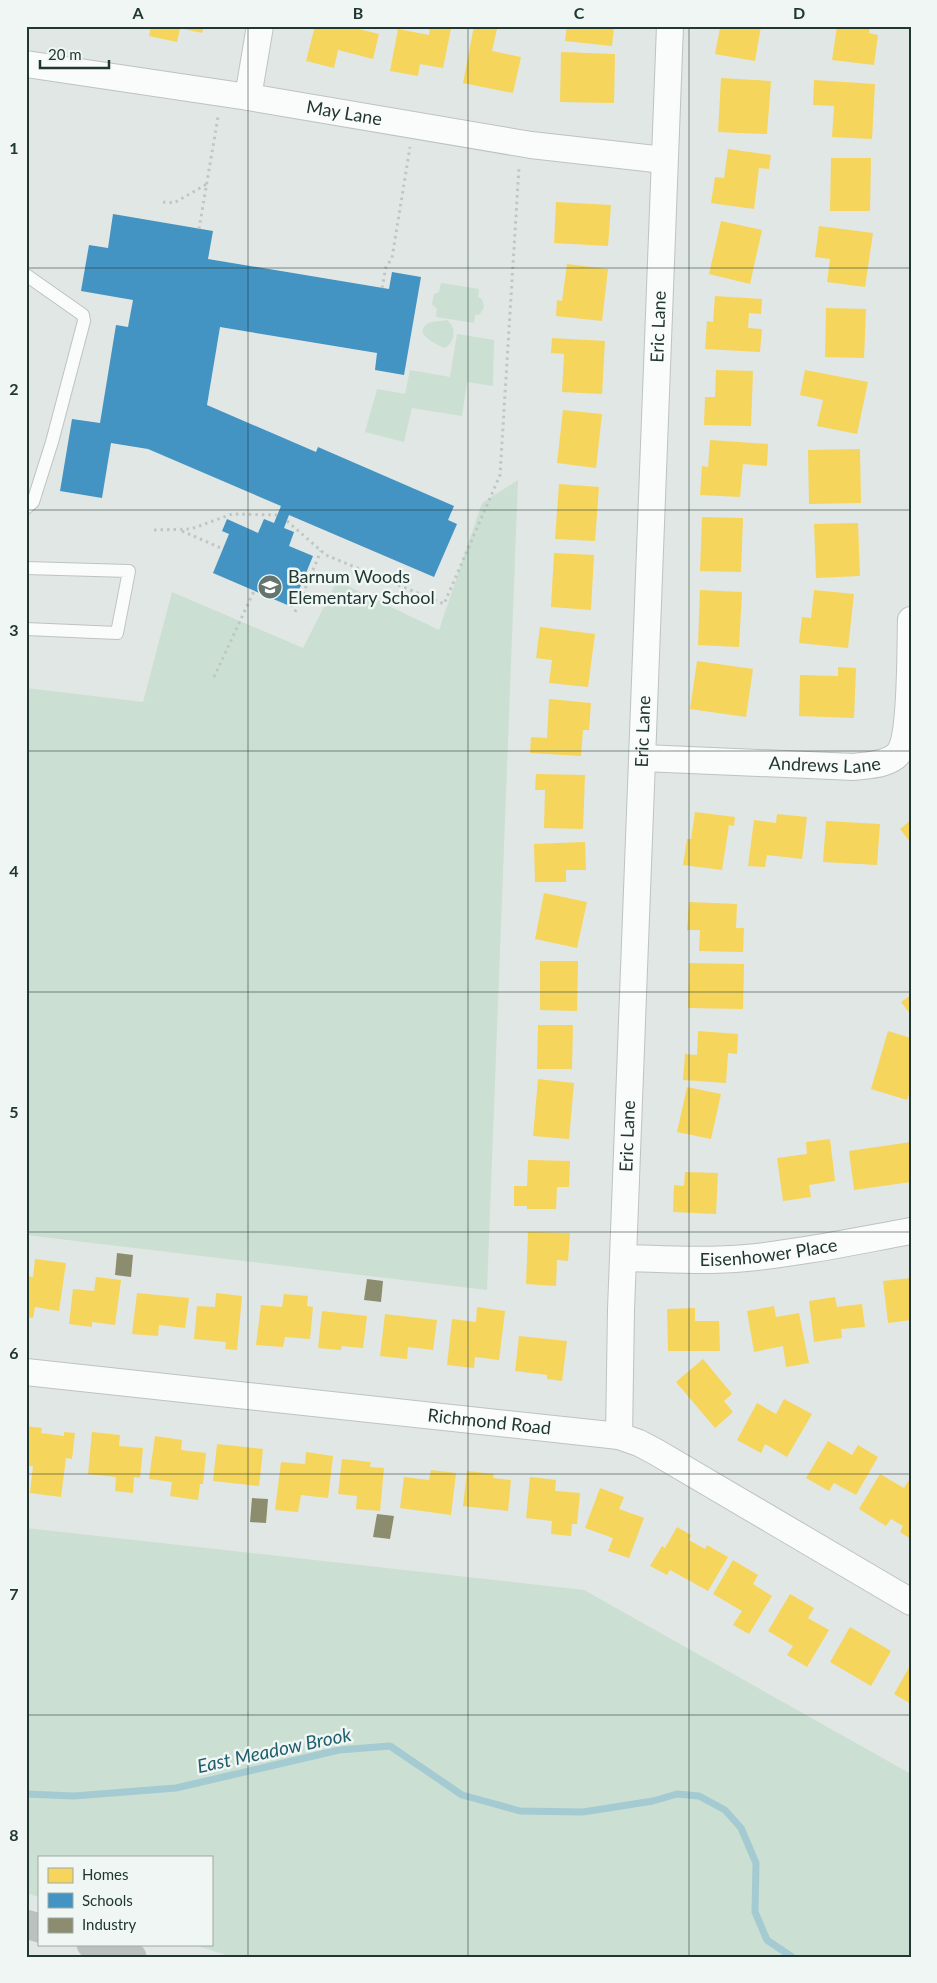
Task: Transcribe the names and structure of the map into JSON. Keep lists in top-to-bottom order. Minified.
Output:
{"streets":{"street":["May Lane","Eric Lane","Andrews Lane","Eisenhower Place","Richmond Road"]},"crossings":[["May Lane","Eric Lane"],["Eric Lane","Andrews Lane"],["Eric Lane","Eisenhower Place"],["Eric Lane","Richmond Road"]],"water":["East Meadow Brook"],"places":{"school or university":["Barnum Woods Elementary School"]},"legend":["Homes","Schools","Industry"],"scale_bar":"20 m","grid":{"columns":["A","B","C","D"],"rows":["1","2","3","4","5","6","7","8"]}}
